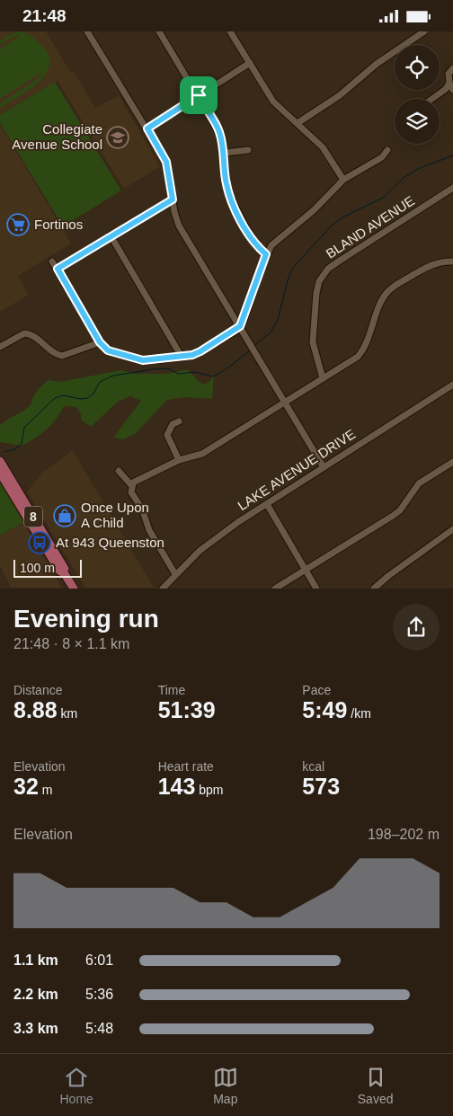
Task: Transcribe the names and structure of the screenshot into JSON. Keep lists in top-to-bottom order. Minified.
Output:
{"streets":{"main road":["8"],"street":["BLAND AVENUE","LAKE AVENUE DRIVE"]},"places":{"school or university":["Collegiate Avenue School"],"supermarket":["Fortinos"],"shop":["Once Upon A Child"],"bus stop":["At 943 Queenston"]},"scale_bar":"100 m","page":{"status":"21:48","scale":"100 m","heading":["Evening run","21:48 · 8 × 1.1 km"],"stats":[["Distance","8.88 km"],["Time","51:39"],["Pace","5:49 /km"],["Elevation","32 m"],["Heart rate","143 bpm"],["kcal","573"]],"chart":["Elevation","198–202 m"],"list":[{"name":"1.1 km","note":"6:01"},{"name":"2.2 km","note":"5:36"},{"name":"3.3 km","note":"5:48"}],"tabs":["Home","Map","Saved"]}}
